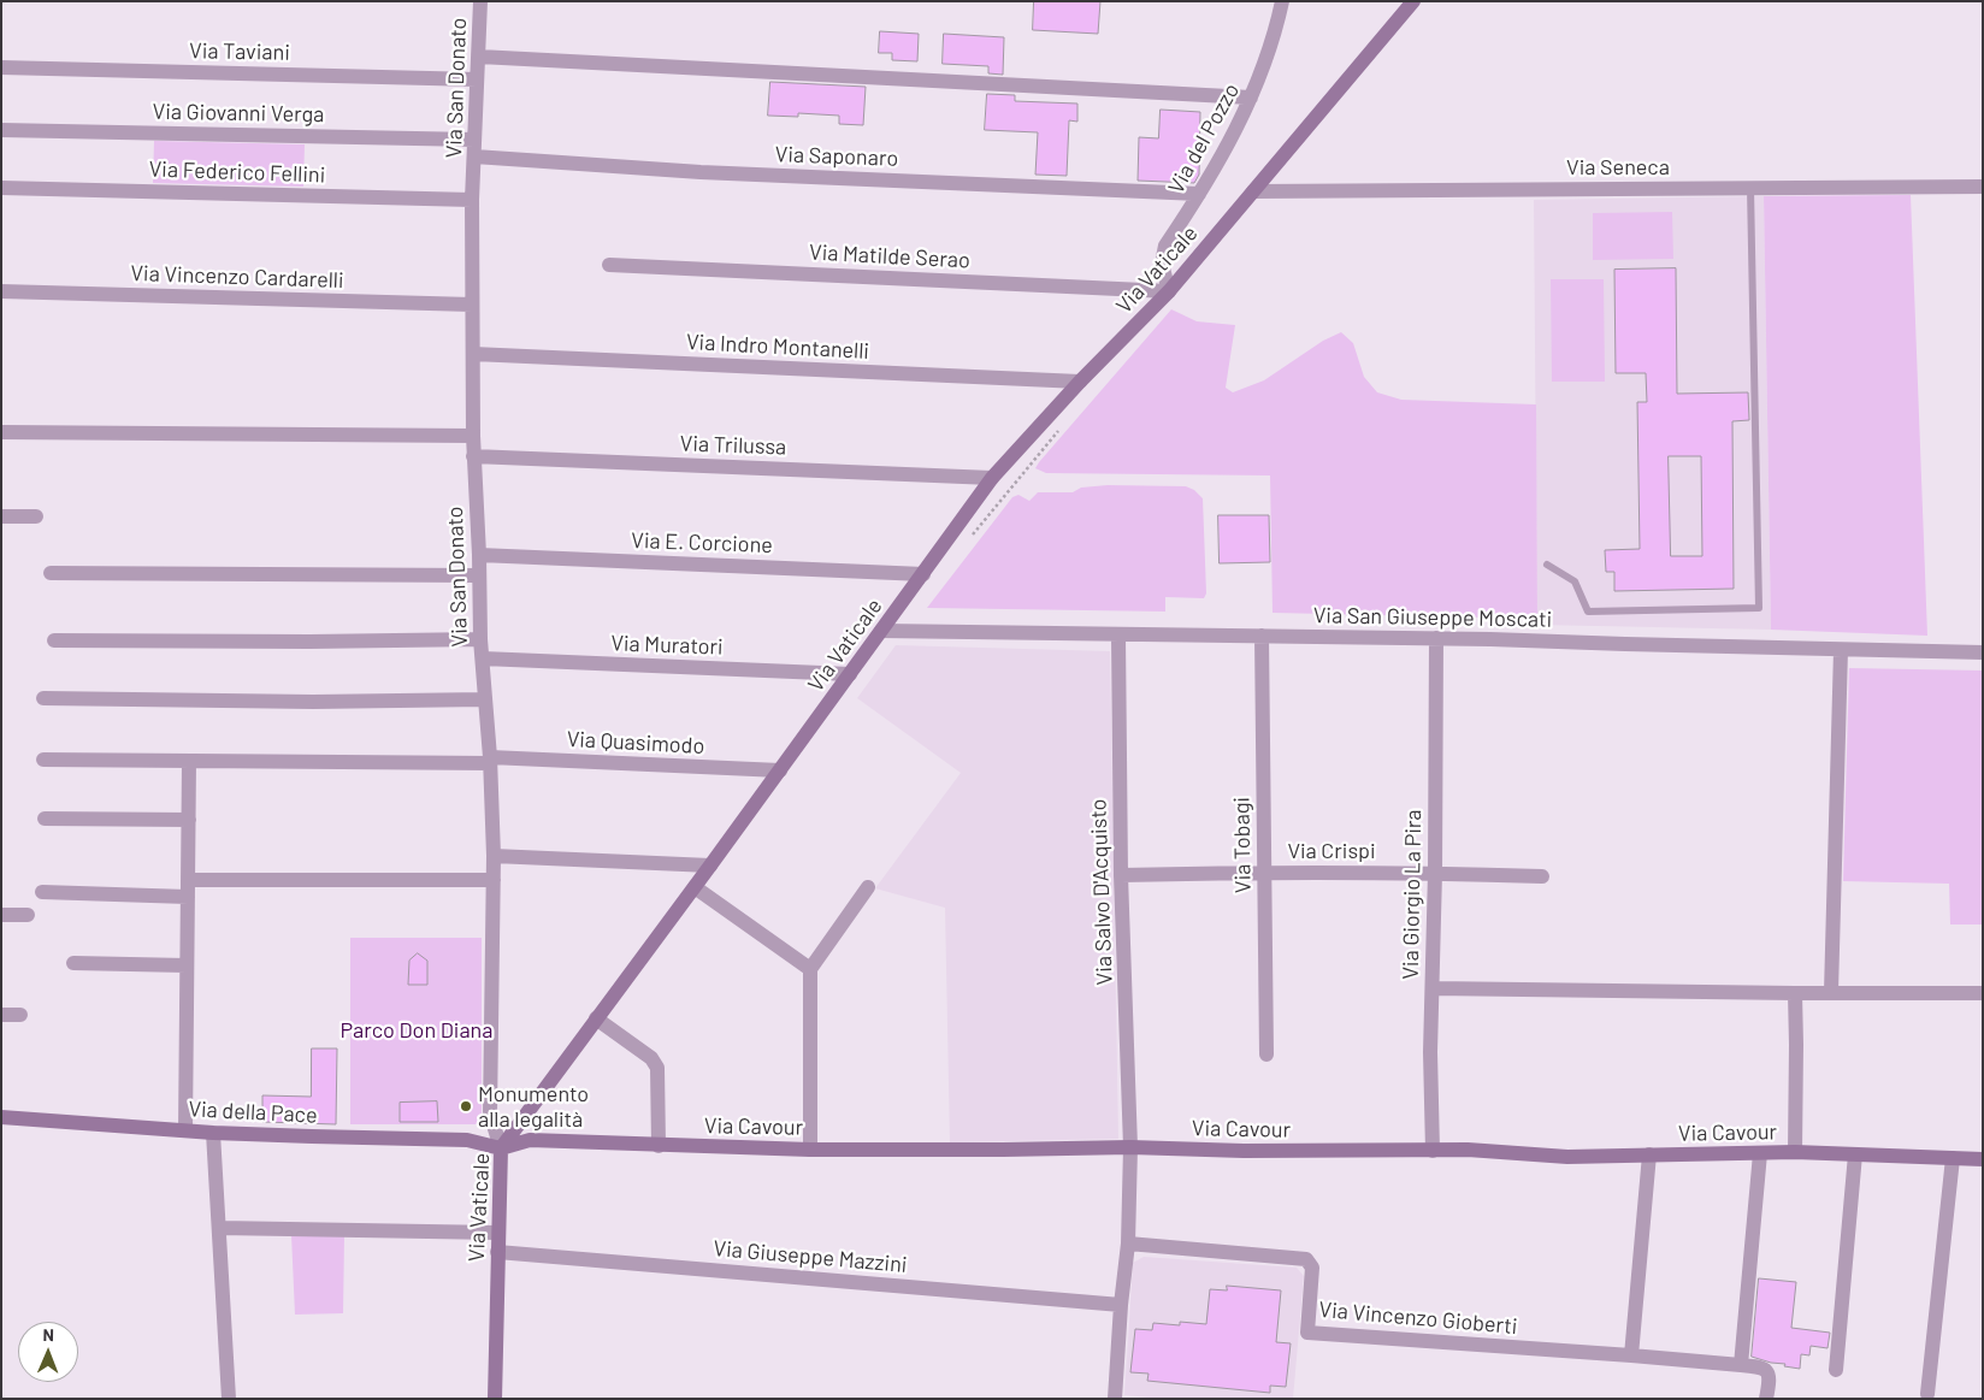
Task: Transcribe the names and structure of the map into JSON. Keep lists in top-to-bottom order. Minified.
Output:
{"streets":{"street":["Via Taviani","Via San Donato","Via Giovanni Verga","Via del Pozzo","Via Saponaro","Via Seneca","Via Federico Fellini","Via Matilde Serao","Via Vaticale","Via Vincenzo Cardarelli","Via Indro Montanelli","Via Trilussa","Via E. Corcione","Via San Giuseppe Moscati","Via Muratori","Via Quasimodo","Via Tobagi","Via Crispi","Via Salvo D'Acquisto","Via Giorgio La Pira","Via della Pace","Via Cavour","Via Giuseppe Mazzini","Via Vincenzo Gioberti"]},"crossings":[["Via Taviani","Via San Donato"],["Via San Donato","Via Giovanni Verga"],["Via San Donato","Via Saponaro"],["Via San Donato","Via Federico Fellini"],["Via San Donato","Via Vaticale"],["Via San Donato","Via Vincenzo Cardarelli"],["Via San Donato","Via Indro Montanelli"],["Via San Donato","Via Trilussa"],["Via San Donato","Via E. Corcione"],["Via San Donato","Via Muratori"],["Via San Donato","Via Quasimodo"],["Via San Donato","Via della Pace"],["Via San Donato","Via Cavour"],["Via del Pozzo","Via Saponaro"],["Via del Pozzo","Via Matilde Serao"],["Via del Pozzo","Via Vaticale"],["Via Seneca","Via Vaticale"],["Via Matilde Serao","Via Vaticale"],["Via Vaticale","Via Indro Montanelli"],["Via Vaticale","Via Trilussa"],["Via Vaticale","Via E. Corcione"],["Via Vaticale","Via San Giuseppe Moscati"],["Via Vaticale","Via Muratori"],["Via Vaticale","Via Quasimodo"],["Via Vaticale","Via della Pace"],["Via Vaticale","Via Cavour"],["Via Vaticale","Via Giuseppe Mazzini"],["Via San Giuseppe Moscati","Via Tobagi"],["Via San Giuseppe Moscati","Via Salvo D'Acquisto"],["Via San Giuseppe Moscati","Via Giorgio La Pira"],["Via Tobagi","Via Crispi"],["Via Crispi","Via Salvo D'Acquisto"],["Via Crispi","Via Giorgio La Pira"],["Via Salvo D'Acquisto","Via Cavour"],["Via Salvo D'Acquisto","Via Giuseppe Mazzini"],["Via Salvo D'Acquisto","Via Vincenzo Gioberti"],["Via Giorgio La Pira","Via Cavour"],["Via della Pace","Via Cavour"]],"parks":["Parco Don Diana"],"places":["Monumento alla legalità"],"north":"top"}
